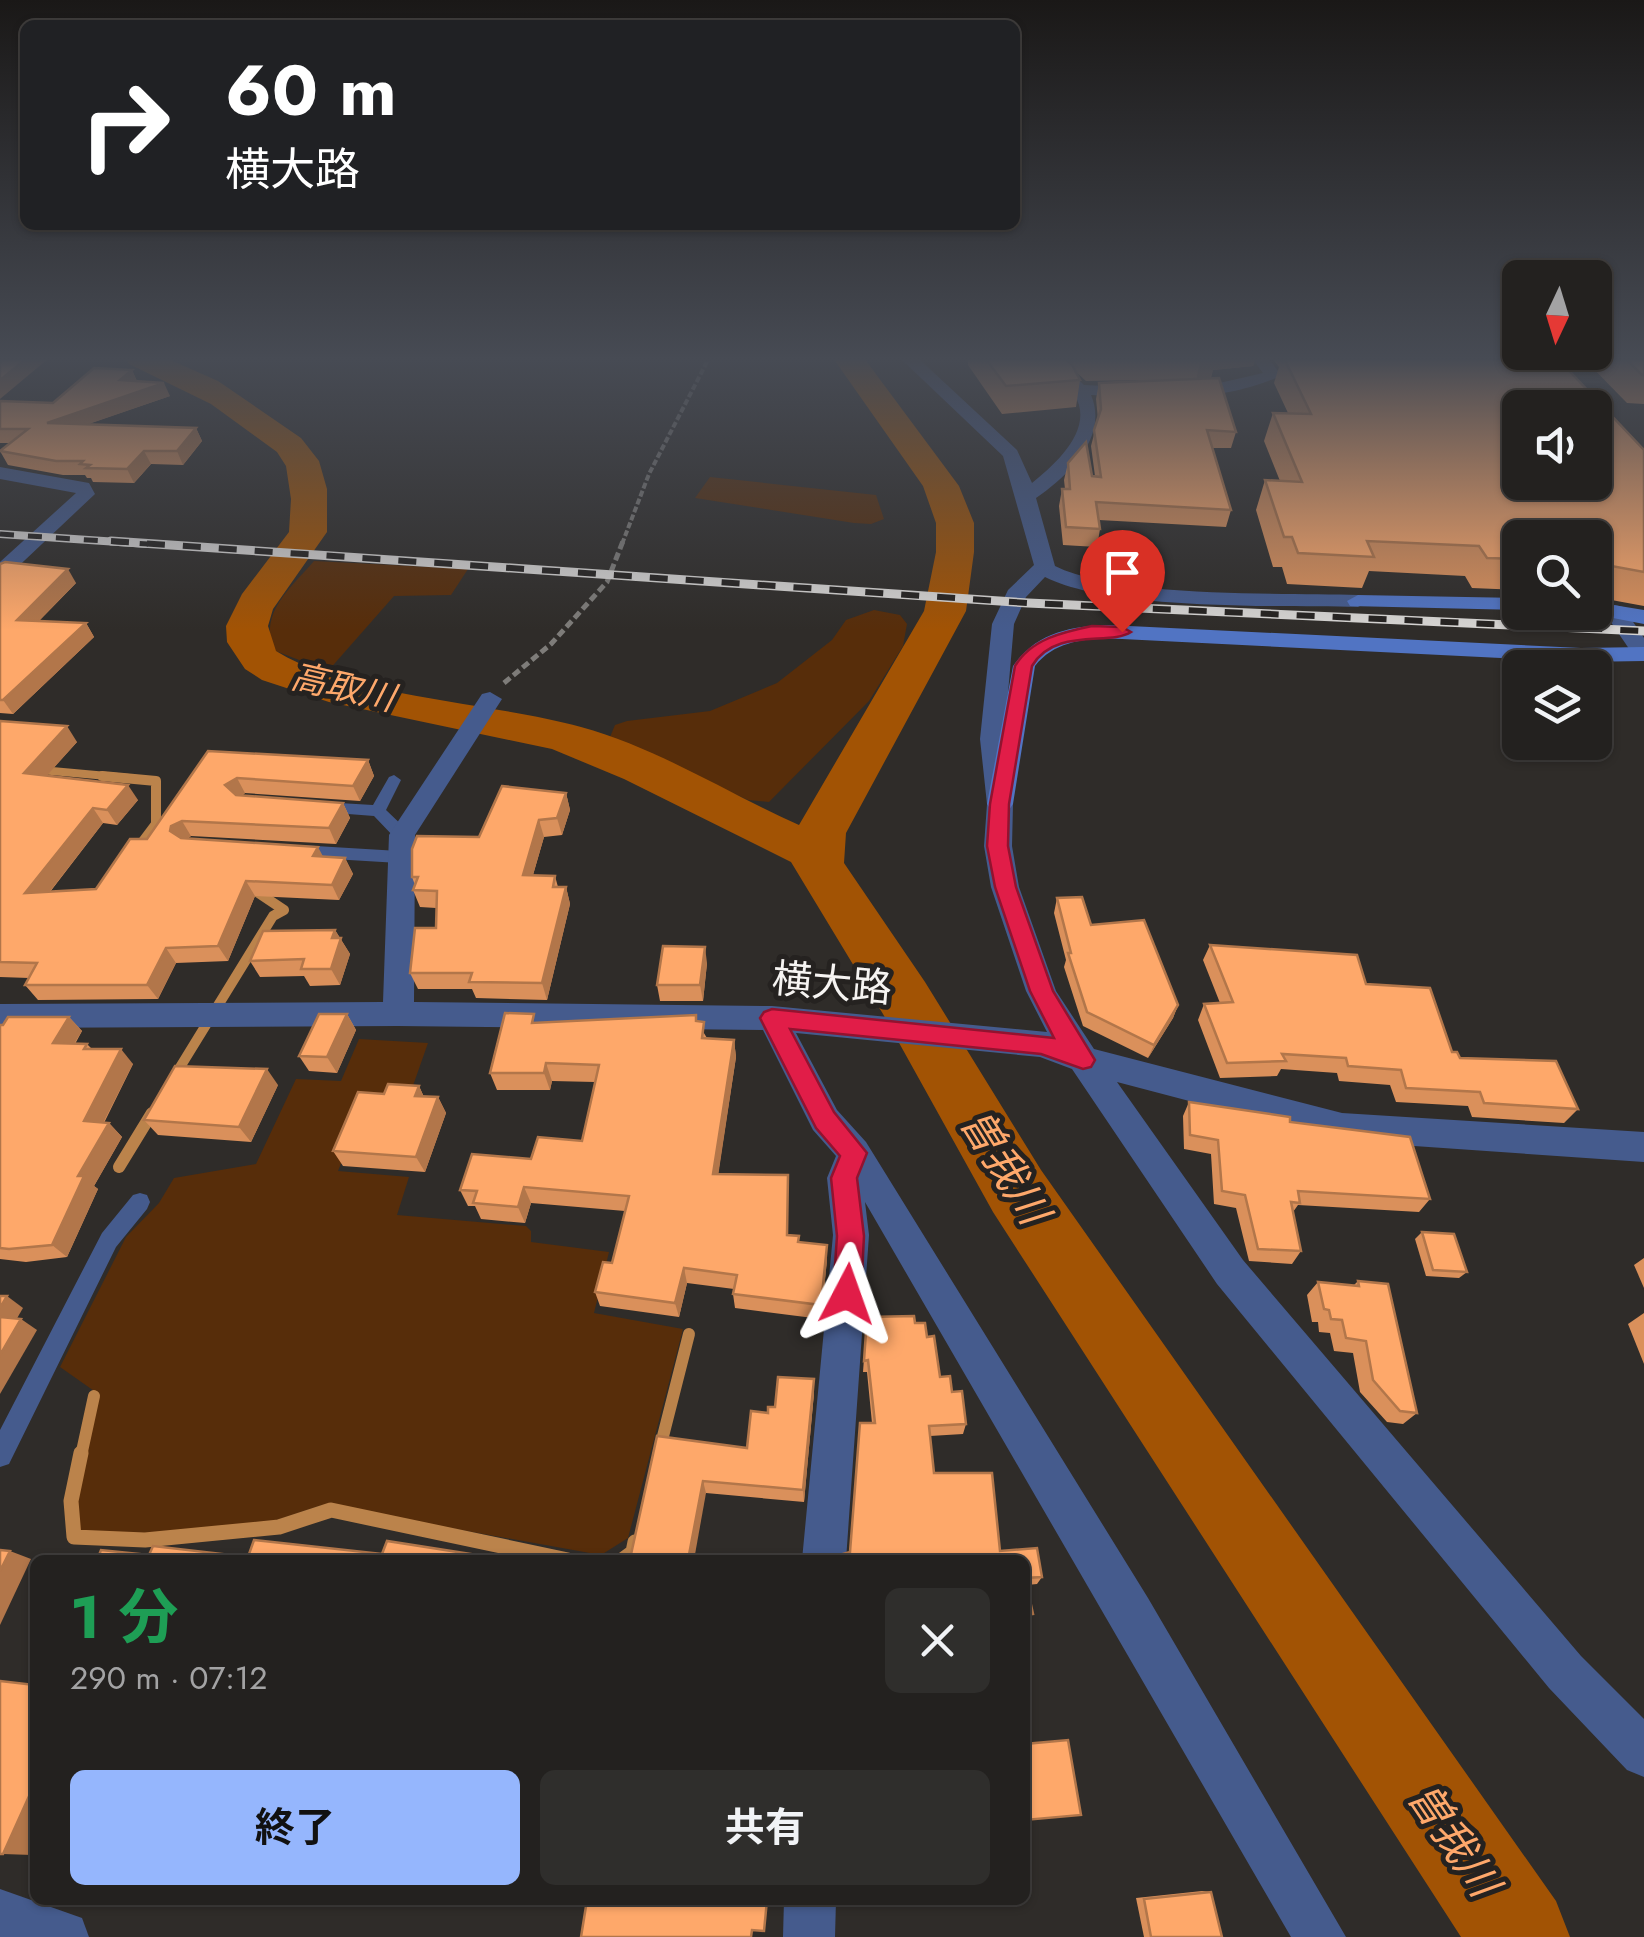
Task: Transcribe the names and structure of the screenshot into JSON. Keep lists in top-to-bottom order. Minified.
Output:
{"streets":{"street":["横大路"]},"water":["高取川","曽我川"],"north":"bottom","page":{"turn":["60 m","横大路"],"heading":["1 分","290 m · 07:12"],"buttons":["終了","共有"]}}
